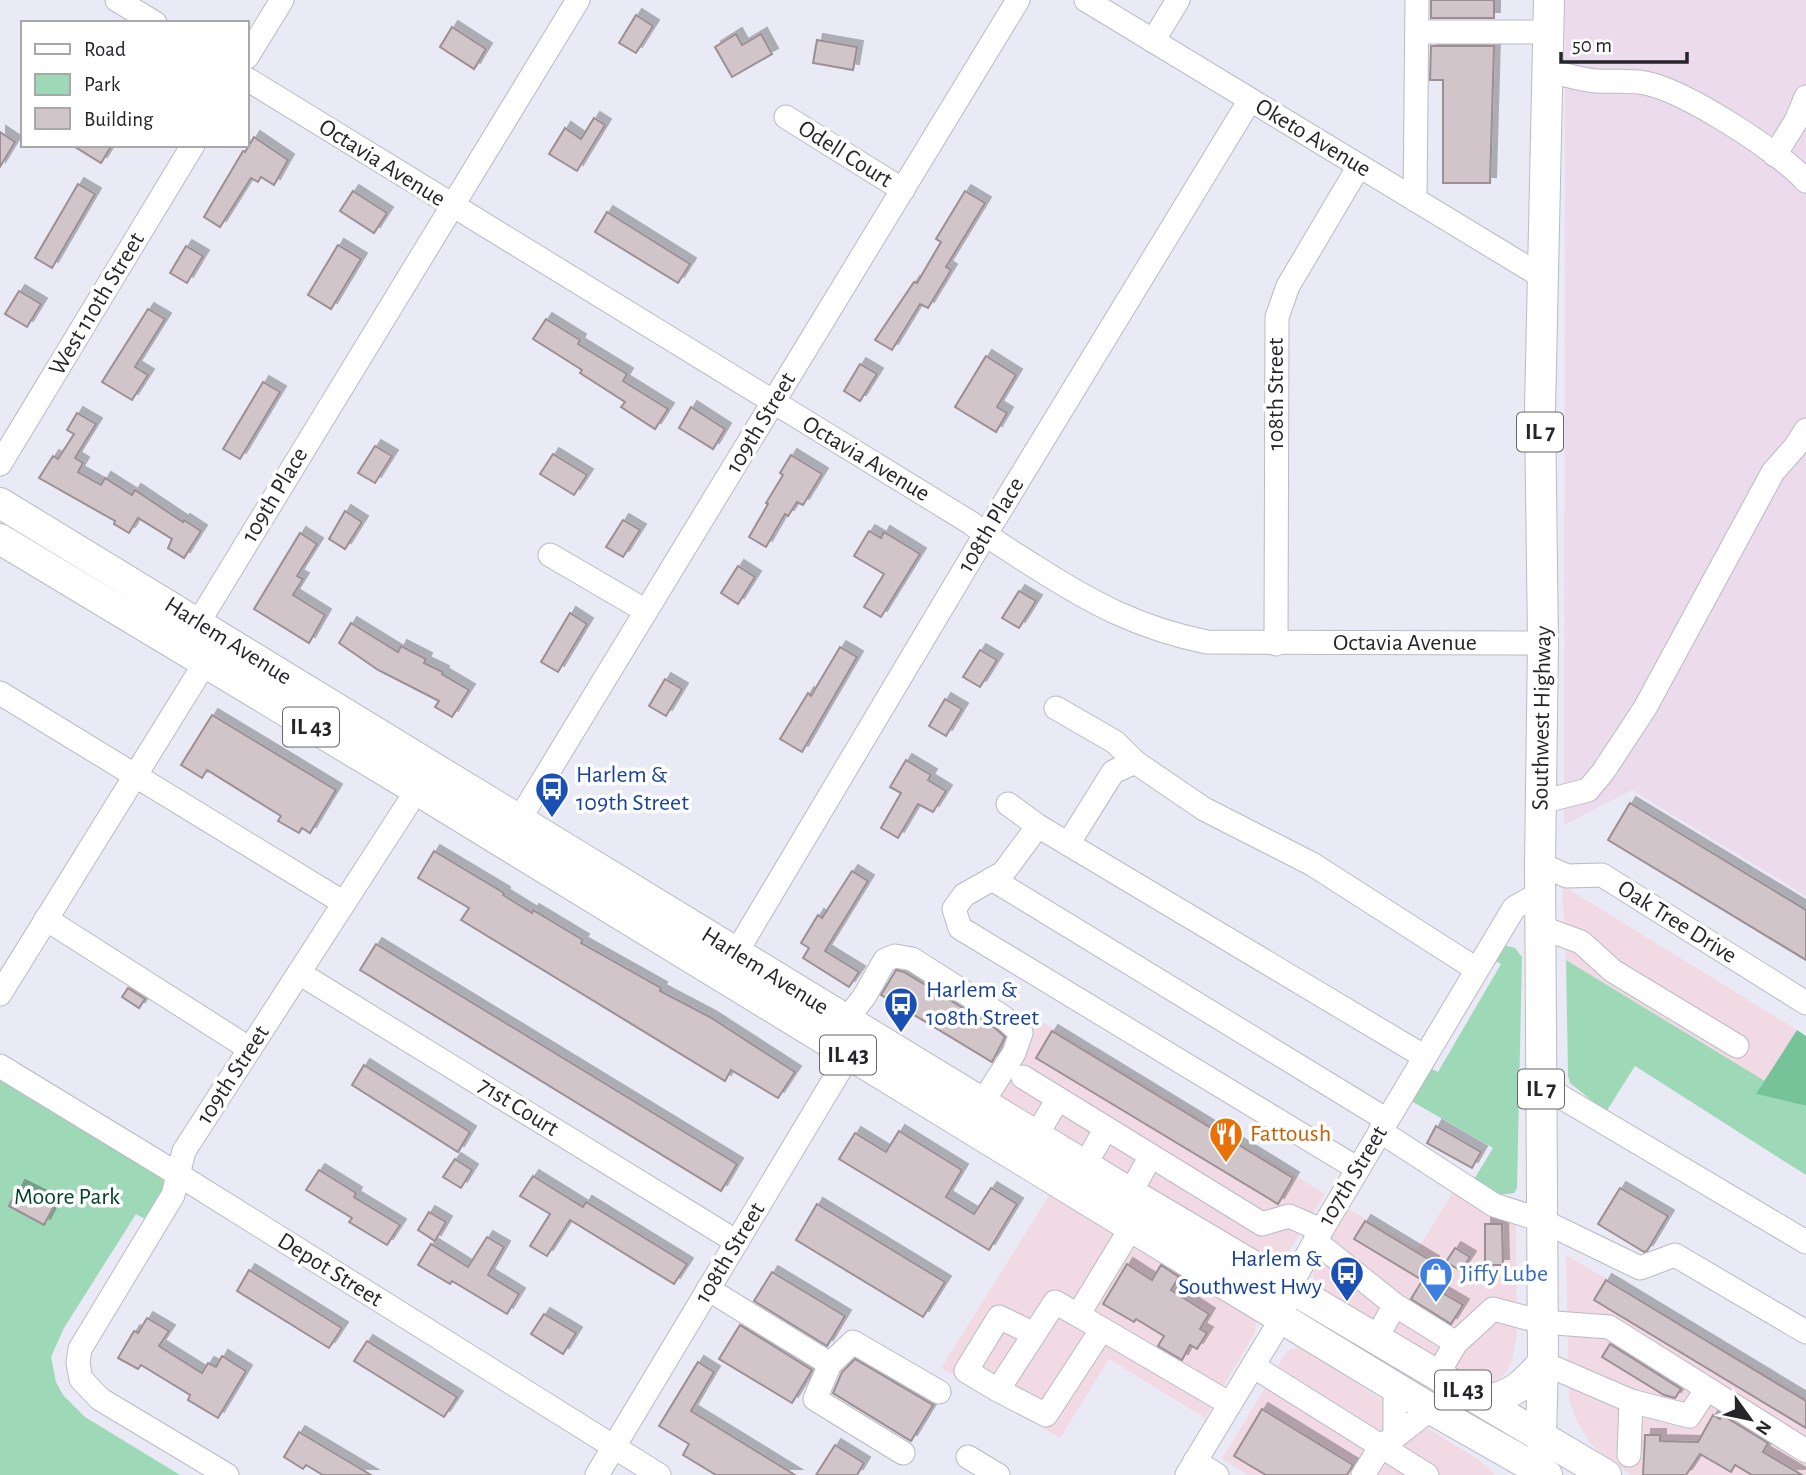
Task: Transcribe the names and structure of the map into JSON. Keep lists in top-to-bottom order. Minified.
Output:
{"streets":{"main road":["IL 7","Harlem Avenue","Southwest Highway","IL 43"],"street":["Oketo Avenue","Odell Court","Octavia Avenue","West 110th Street","108th Street","109th Street","109th Place","108th Place","Oak Tree Drive","71st Court","107th Street","Depot Street"]},"crossings":[["Oketo Avenue","108th Street"],["Oketo Avenue","108th Place"],["Oketo Avenue","Southwest Highway"],["Odell Court","109th Street"],["Octavia Avenue","108th Street"],["Octavia Avenue","109th Street"],["Octavia Avenue","109th Place"],["Octavia Avenue","108th Place"],["Octavia Avenue","Southwest Highway"],["108th Street","Harlem Avenue"],["108th Street","71st Court"],["108th Street","Depot Street"],["109th Street","Harlem Avenue"],["109th Street","71st Court"],["109th Street","Depot Street"],["109th Place","Harlem Avenue"],["108th Place","Harlem Avenue"],["Harlem Avenue","Southwest Highway"],["Harlem Avenue","107th Street"],["Southwest Highway","Oak Tree Drive"],["Southwest Highway","107th Street"],["Oak Tree Drive","107th Street"]],"parks":["Moore Park"],"places":{"bus stop":["Harlem & 109th Street","Harlem & 108th Street","Harlem & Southwest Hwy"],"restaurant":["Fattoush"],"shop":["Jiffy Lube"]},"legend":["Road","Park","Building"],"scale_bar":"50 m","north":"bottom right"}
